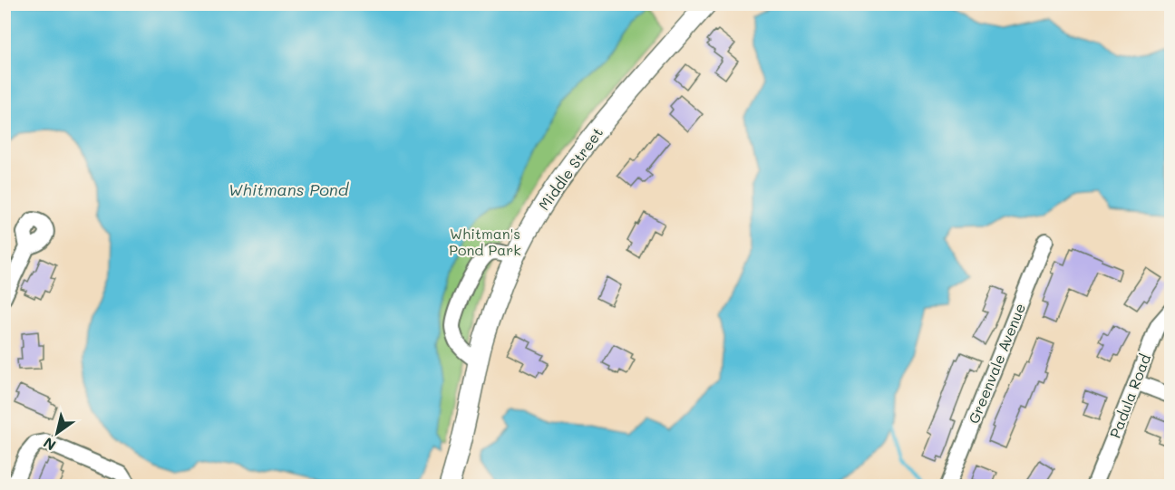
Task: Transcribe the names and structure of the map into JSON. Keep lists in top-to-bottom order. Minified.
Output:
{"streets":{"main road":["Middle Street"],"street":["Greenvale Avenue","Padula Road"]},"water":["Whitmans Pond"],"parks":["Whitman's Pond Park"],"north":"bottom left"}
